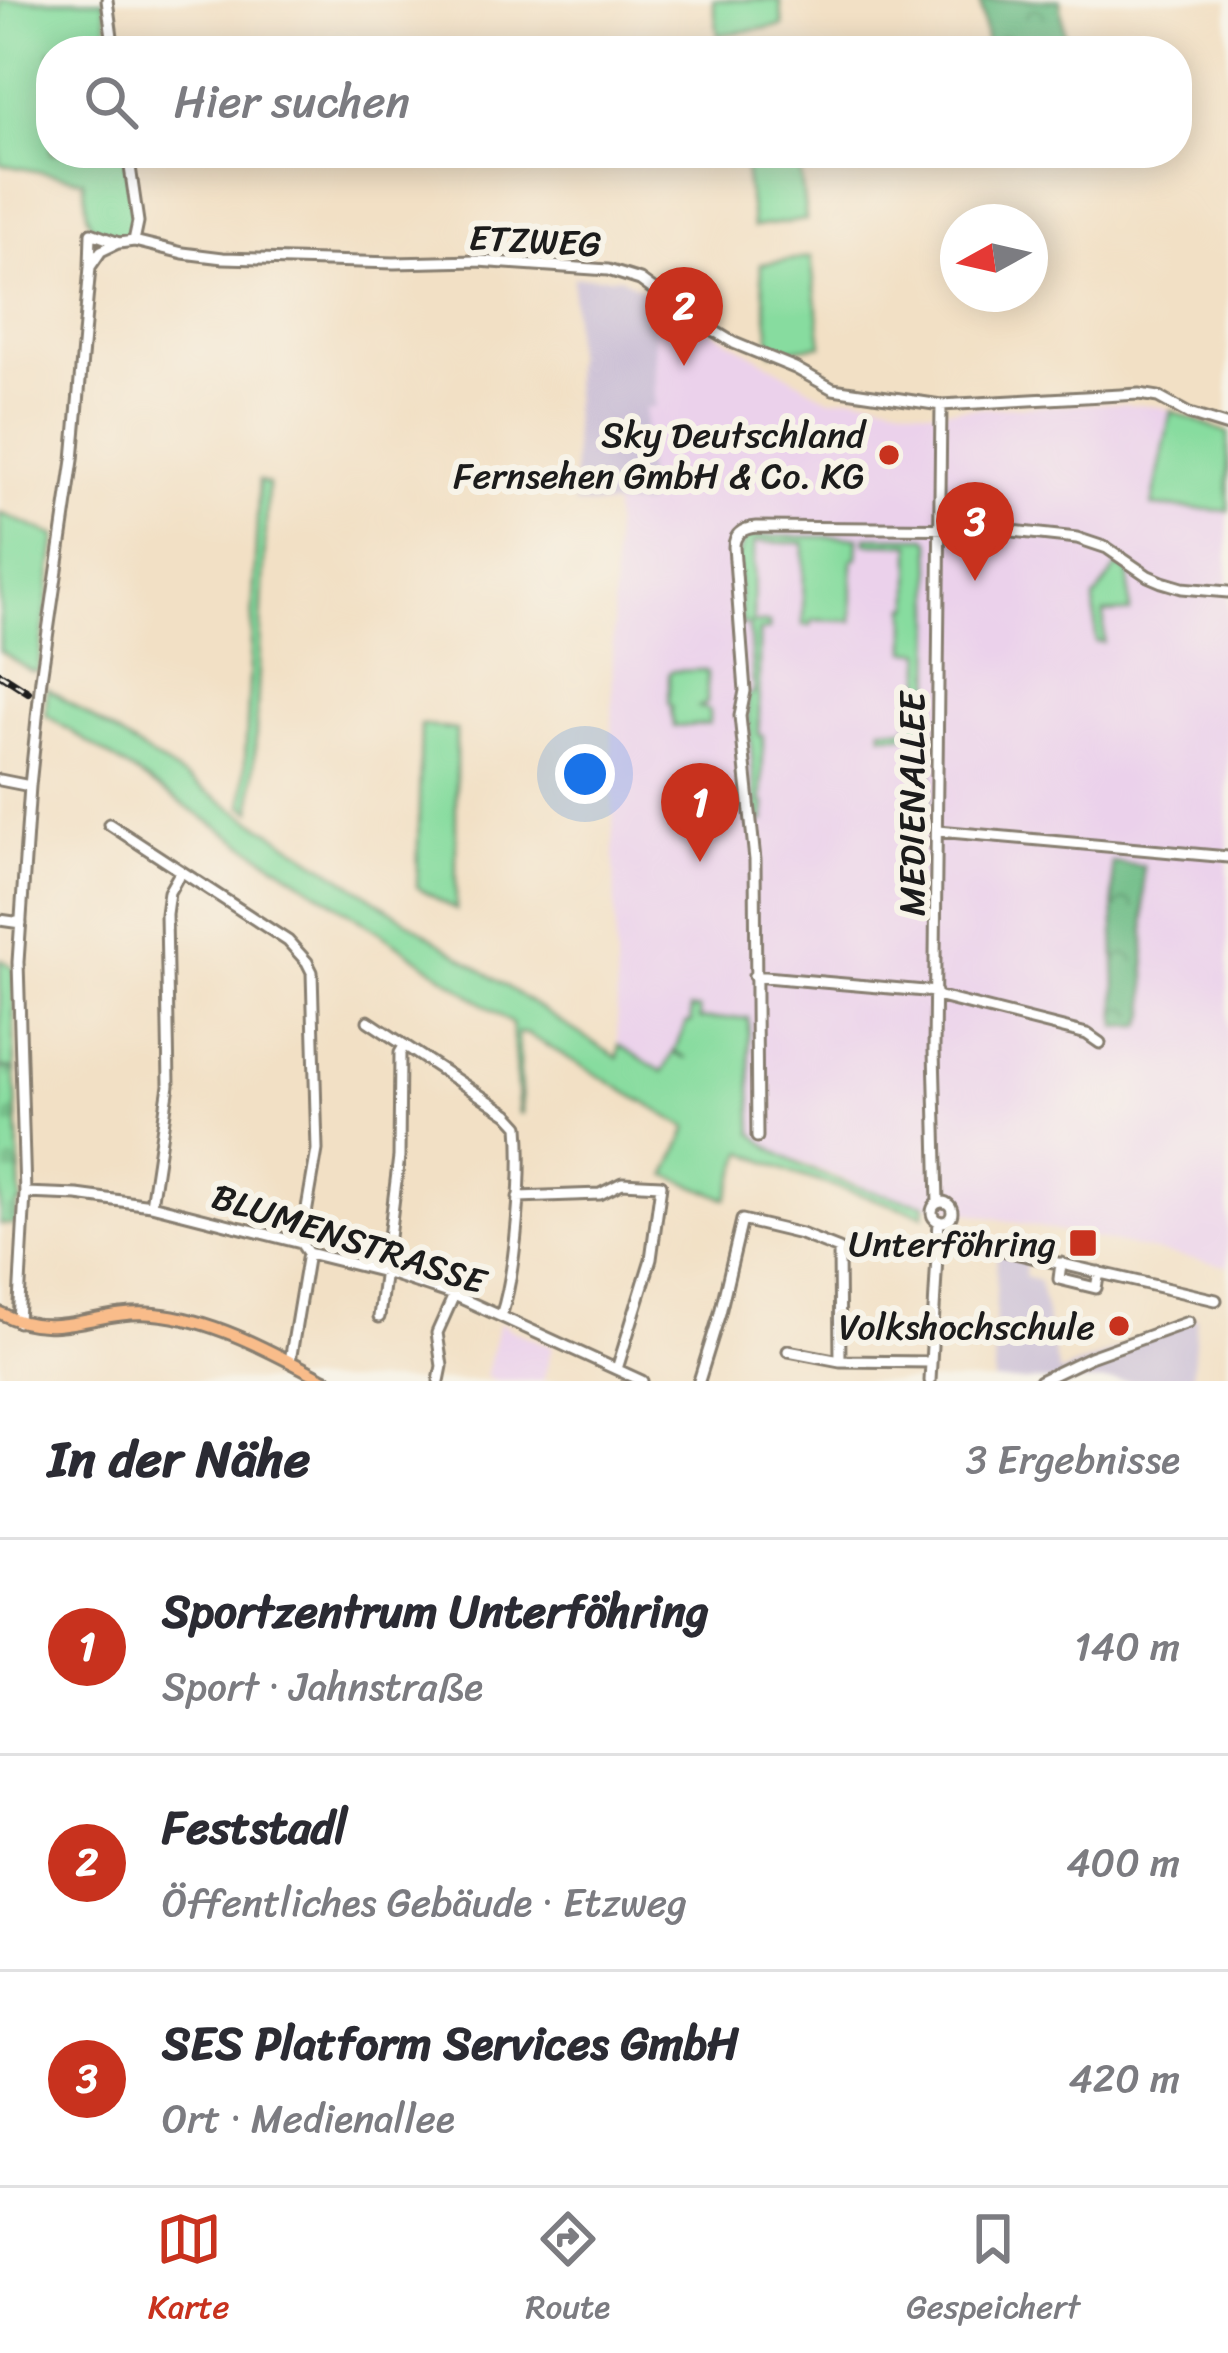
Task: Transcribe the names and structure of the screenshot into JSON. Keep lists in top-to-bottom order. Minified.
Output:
{"streets":{"street":["ETZWEG","MEDIENALLEE","BLUMENSTRASSE"]},"crossings":[["ETZWEG","MEDIENALLEE"]],"places":{"other":["Sky Deutschland Fernsehen GmbH & Co. KG","Volkshochschule"],"transit":["Unterföhring"]},"north":"left","page":{"search":"Hier suchen","pins":["2","3","1"],"heading":["In der Nähe","3 Ergebnisse"],"list":[{"mark":"1","name":"Sportzentrum Unterföhring","note":"Sport · Jahnstraße","value":"140 m"},{"mark":"2","name":"Feststadl","note":"Öffentliches Gebäude · Etzweg","value":"400 m"},{"mark":"3","name":"SES Platform Services GmbH","note":"Ort · Medienallee","value":"420 m"}],"nav":["Karte","Route","Gespeichert"]}}
